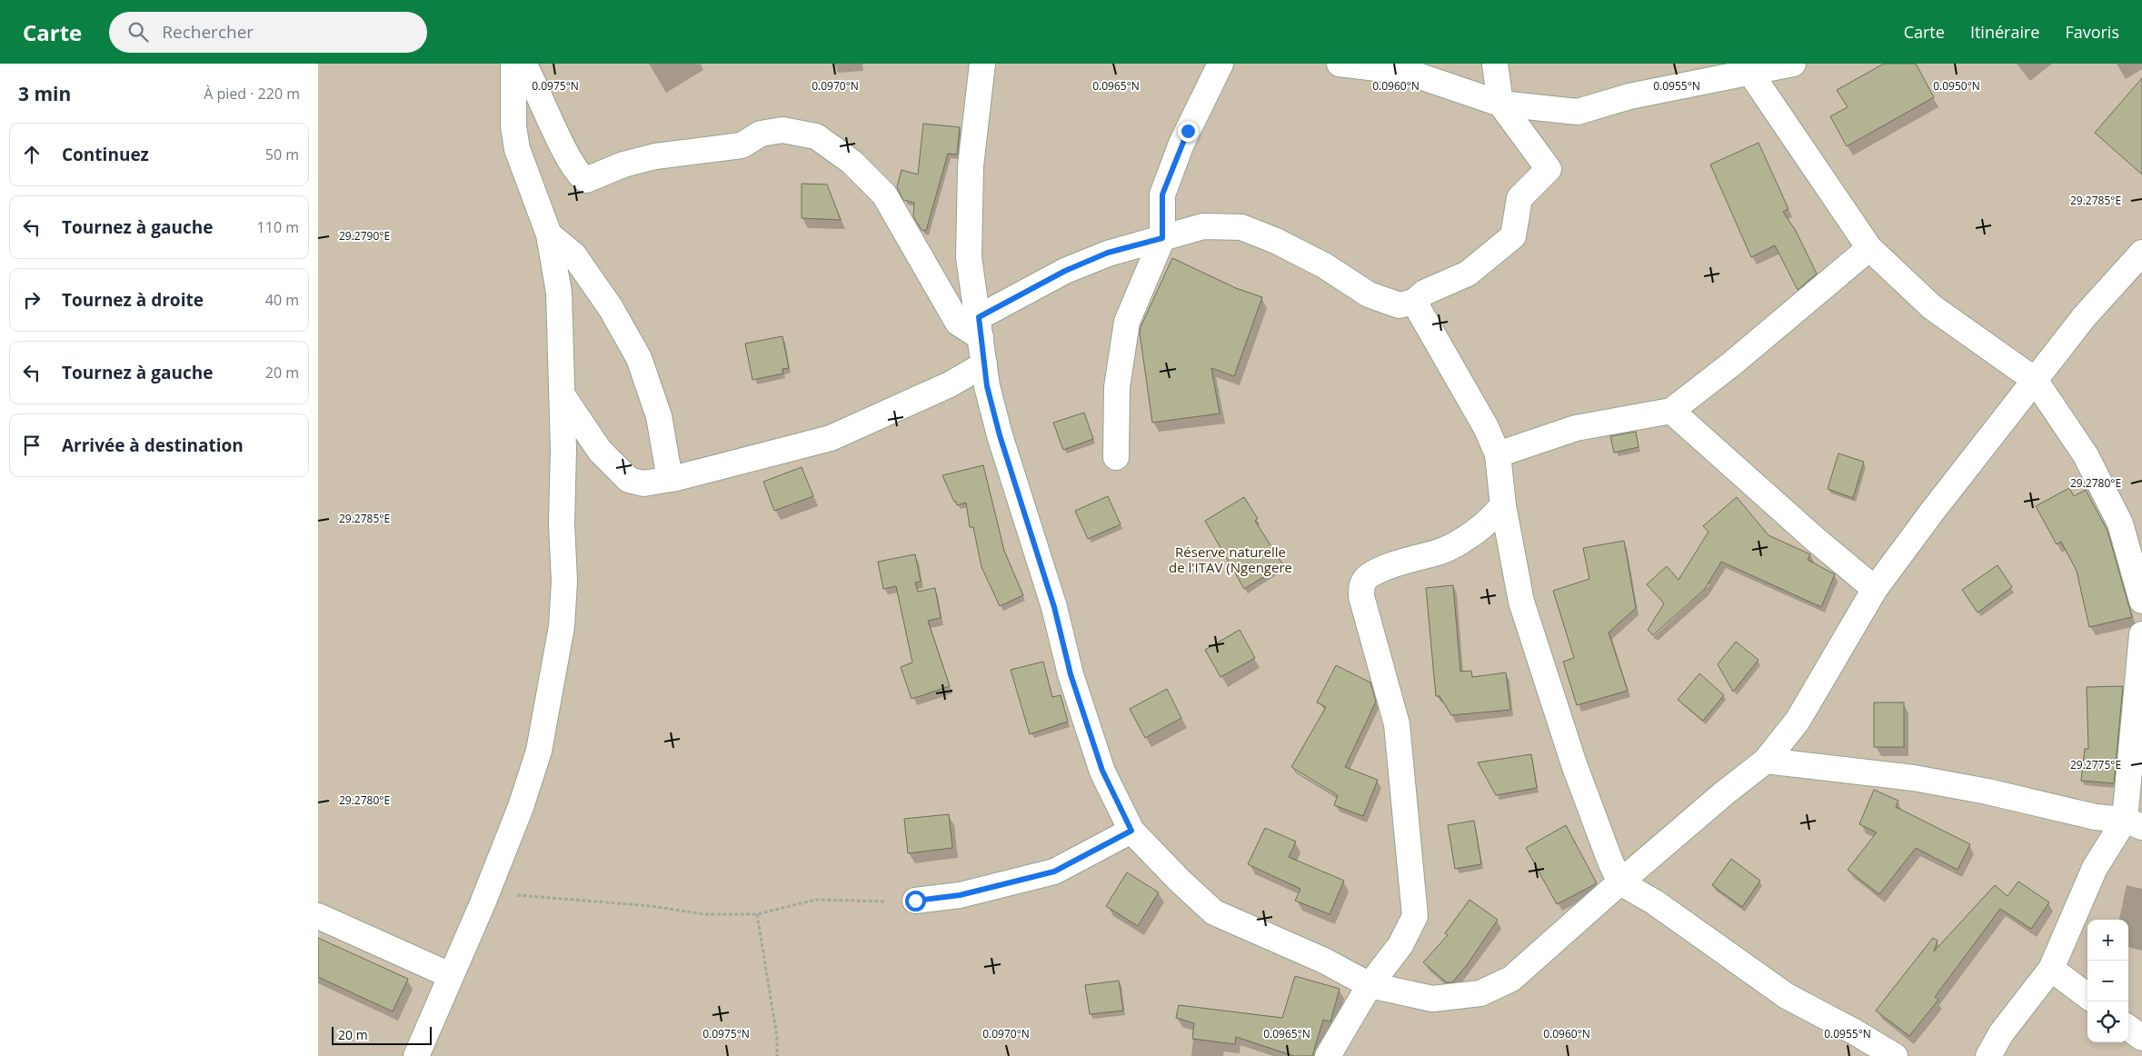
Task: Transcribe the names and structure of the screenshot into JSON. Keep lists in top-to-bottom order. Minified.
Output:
{"parks":["Réserve naturelle de l'ITAV (Ngengere"],"scale_bar":"20 m","page":{"header":"Carte","search":"Rechercher","nav":["Carte","Itinéraire","Favoris"],"heading":["3 min","À pied · 220 m"],"list":[["Continuez","50 m"],["Tournez à gauche","110 m"],["Tournez à droite","40 m"],["Tournez à gauche","20 m"],"Arrivée à destination"],"map_buttons":["+","−"],"scale":"20 m"},"coordinates":["0.0975°N","0.0970°N","0.0965°N","0.0960°N","0.0955°N","0.0950°N","29.2785°E","29.2790°E","29.2780°E","29.2775°E"]}
